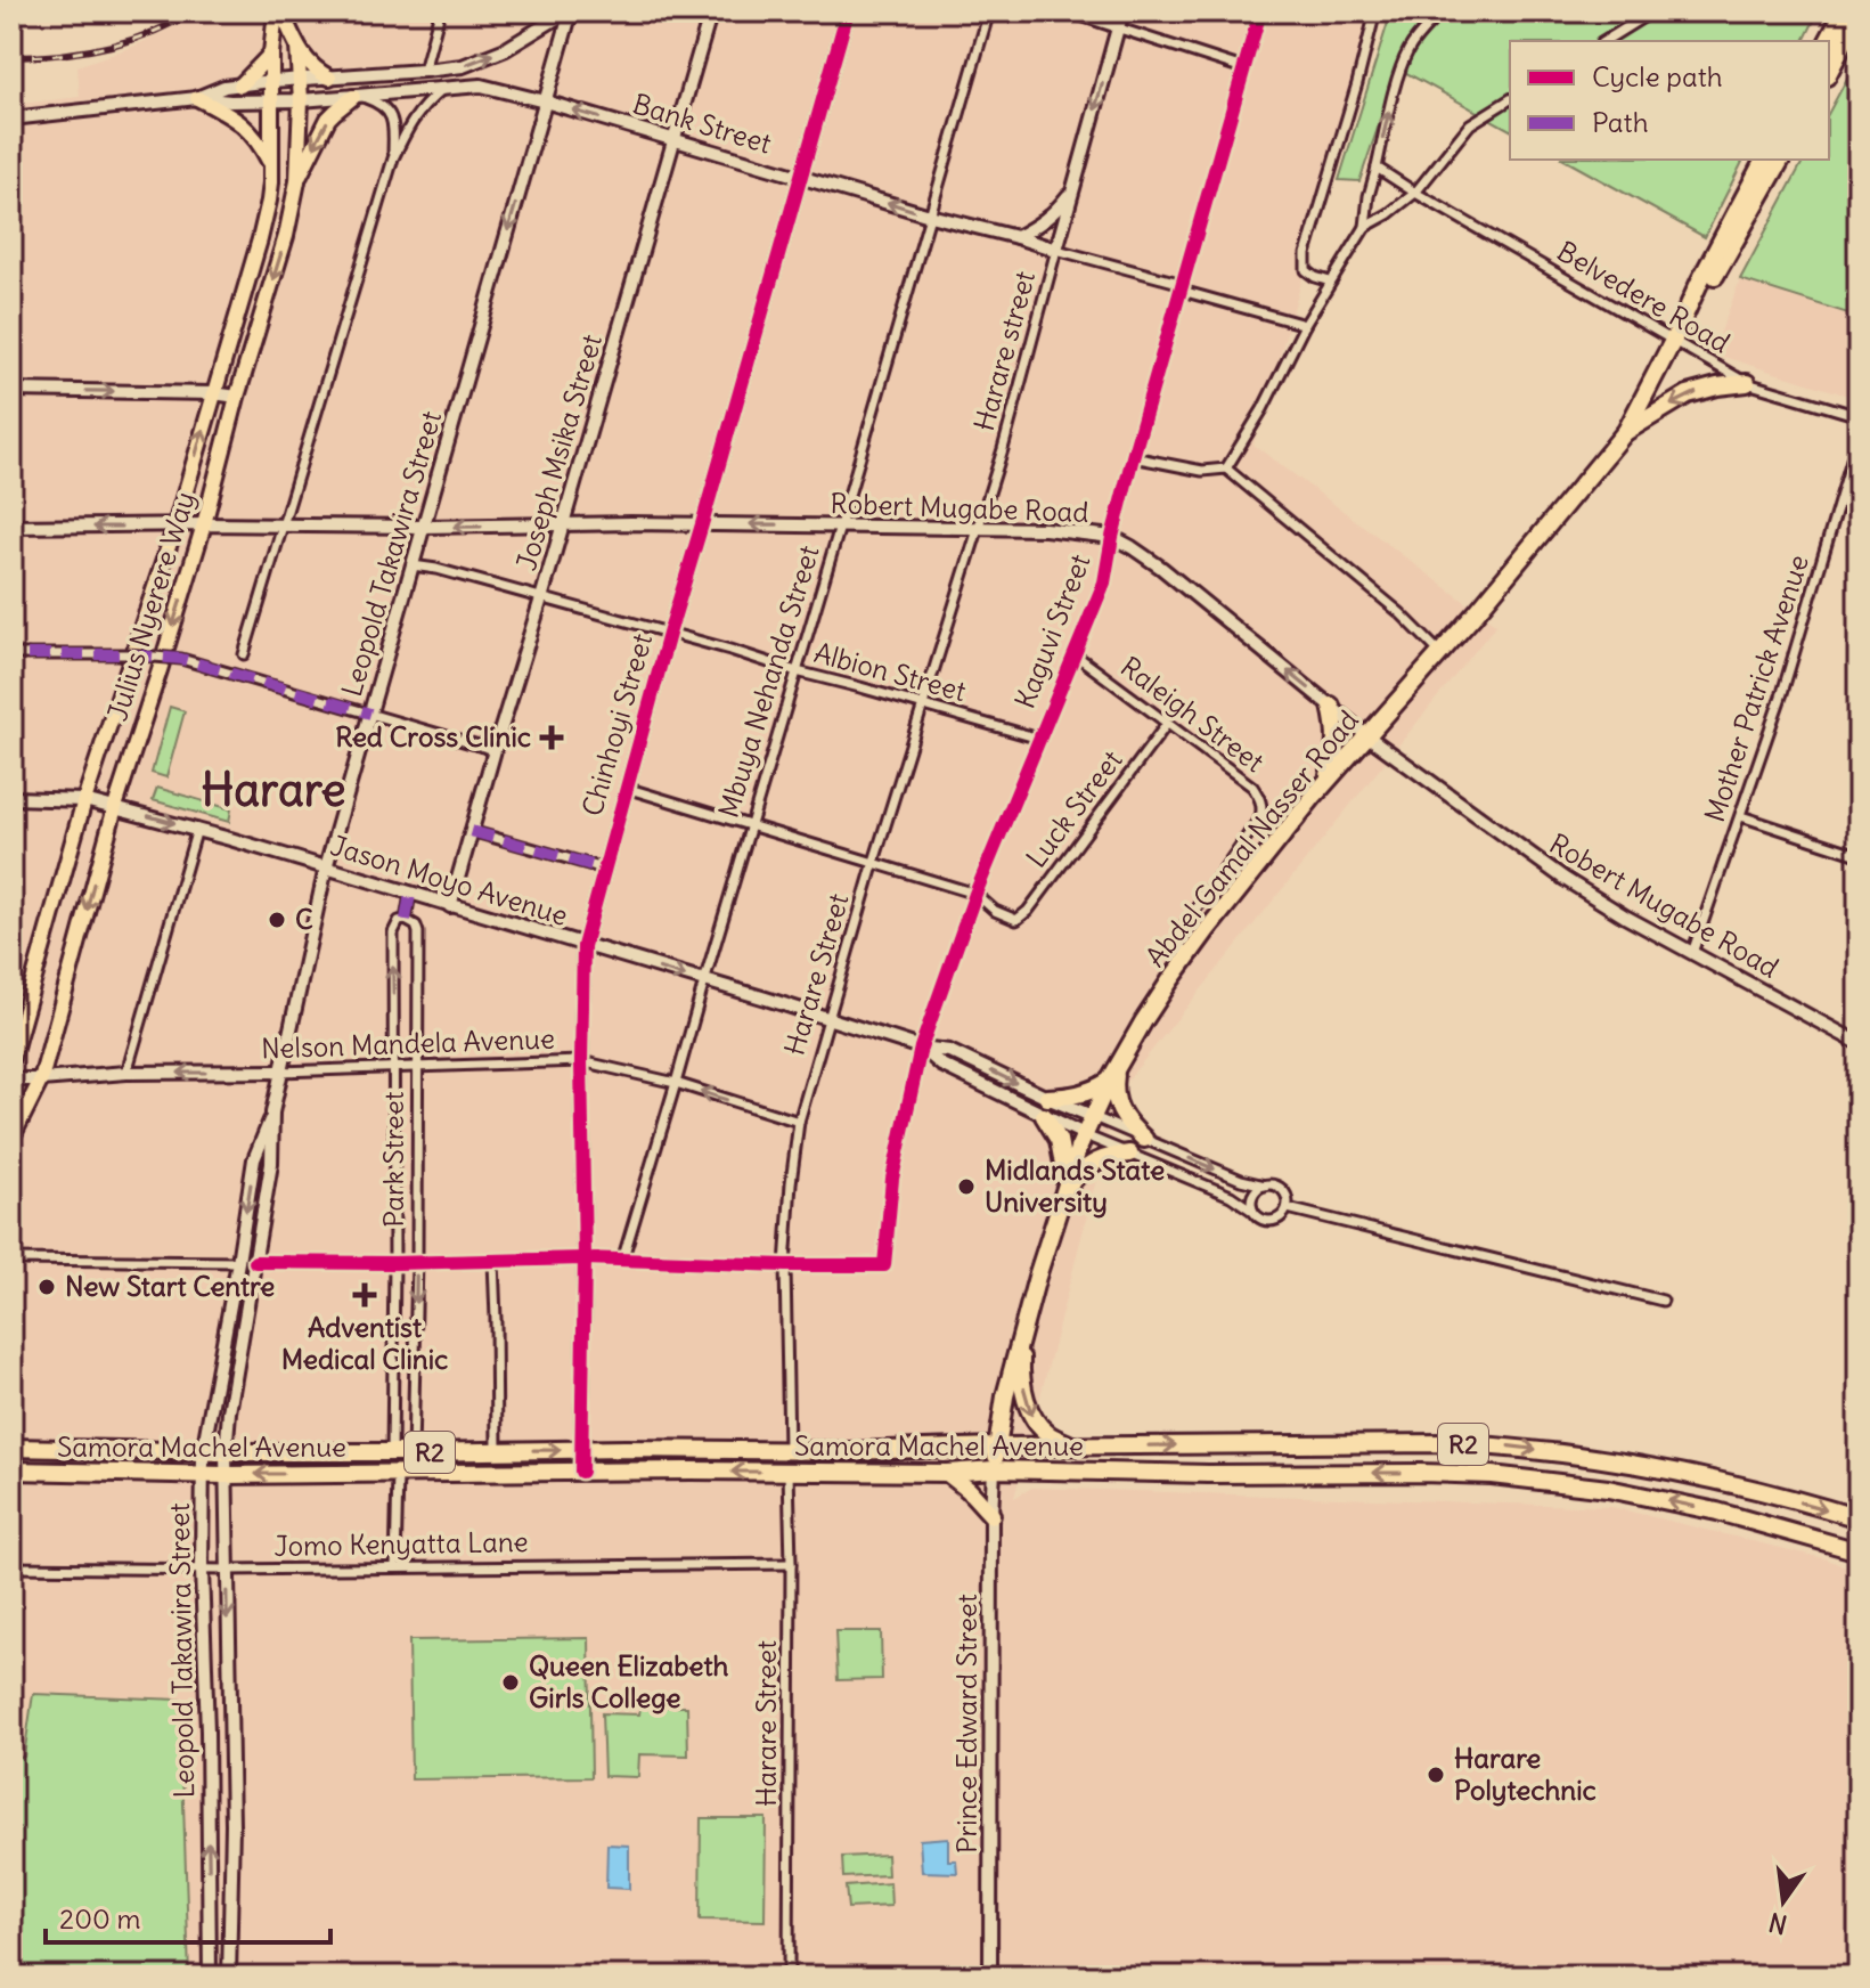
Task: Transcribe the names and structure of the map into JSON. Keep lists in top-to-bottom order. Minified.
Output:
{"streets":{"highway":["Abdel Gamal Nasser Road","R2","Samora Machel Avenue"],"main road":["Julius Nyerere Way"],"street":["Bank Street","Belvedere Road","Harare street","Joseph Msika Street","Robert Mugabe Road","Leopold Takawira Street","Kaguvi Street","Albion Street","Mbuya Nehanda Street","Mother Patrick Avenue","Raleigh Street","Chinhoyi Street","Luck Street","Jason Moyo Avenue","Harare Street","Nelson Mandela Avenue","Park Street","Jomo Kenyatta Lane","Prince Edward Street"]},"crossings":[["Bank Street","Harare street"],["Bank Street","Joseph Msika Street"],["Bank Street","Leopold Takawira Street"],["Bank Street","Julius Nyerere Way"],["Bank Street","Kaguvi Street"],["Bank Street","Mbuya Nehanda Street"],["Bank Street","Chinhoyi Street"],["Belvedere Road","Abdel Gamal Nasser Road"],["Harare street","Robert Mugabe Road"],["Harare street","Harare Street"],["Joseph Msika Street","Robert Mugabe Road"],["Joseph Msika Street","Albion Street"],["Joseph Msika Street","Jason Moyo Avenue"],["Robert Mugabe Road","Leopold Takawira Street"],["Robert Mugabe Road","Julius Nyerere Way"],["Robert Mugabe Road","Kaguvi Street"],["Robert Mugabe Road","Mbuya Nehanda Street"],["Robert Mugabe Road","Mother Patrick Avenue"],["Robert Mugabe Road","Chinhoyi Street"],["Robert Mugabe Road","Abdel Gamal Nasser Road"],["Robert Mugabe Road","Harare Street"],["Leopold Takawira Street","Albion Street"],["Leopold Takawira Street","Jason Moyo Avenue"],["Leopold Takawira Street","Nelson Mandela Avenue"],["Leopold Takawira Street","Samora Machel Avenue"],["Leopold Takawira Street","Jomo Kenyatta Lane"],["Julius Nyerere Way","Jason Moyo Avenue"],["Julius Nyerere Way","Nelson Mandela Avenue"],["Kaguvi Street","Albion Street"],["Kaguvi Street","Raleigh Street"],["Kaguvi Street","Luck Street"],["Kaguvi Street","Jason Moyo Avenue"],["Kaguvi Street","Harare Street"],["Albion Street","Mbuya Nehanda Street"],["Albion Street","Chinhoyi Street"],["Albion Street","Harare Street"],["Mbuya Nehanda Street","Jason Moyo Avenue"],["Mbuya Nehanda Street","Nelson Mandela Avenue"],["Raleigh Street","Luck Street"],["Raleigh Street","Abdel Gamal Nasser Road"],["Chinhoyi Street","Jason Moyo Avenue"],["Chinhoyi Street","Nelson Mandela Avenue"],["Chinhoyi Street","Samora Machel Avenue"],["Abdel Gamal Nasser Road","Jason Moyo Avenue"],["Abdel Gamal Nasser Road","Samora Machel Avenue"],["Abdel Gamal Nasser Road","Prince Edward Street"],["Jason Moyo Avenue","Harare Street"],["Harare Street","Nelson Mandela Avenue"],["Harare Street","Samora Machel Avenue"],["Harare Street","Jomo Kenyatta Lane"],["Nelson Mandela Avenue","Park Street"],["Park Street","Samora Machel Avenue"],["Samora Machel Avenue","Prince Edward Street"]],"one_way":["Nelson Mandela Avenue"],"districts":["Harare"],"places":{"health":["Red Cross Clinic","Adventist Medical Clinic"],"other":["C","Midlands State University","New Start Centre","Queen Elizabeth Girls College","Harare Polytechnic"]},"legend":["Cycle path","Path"],"scale_bar":"200 m","north":"bottom"}
